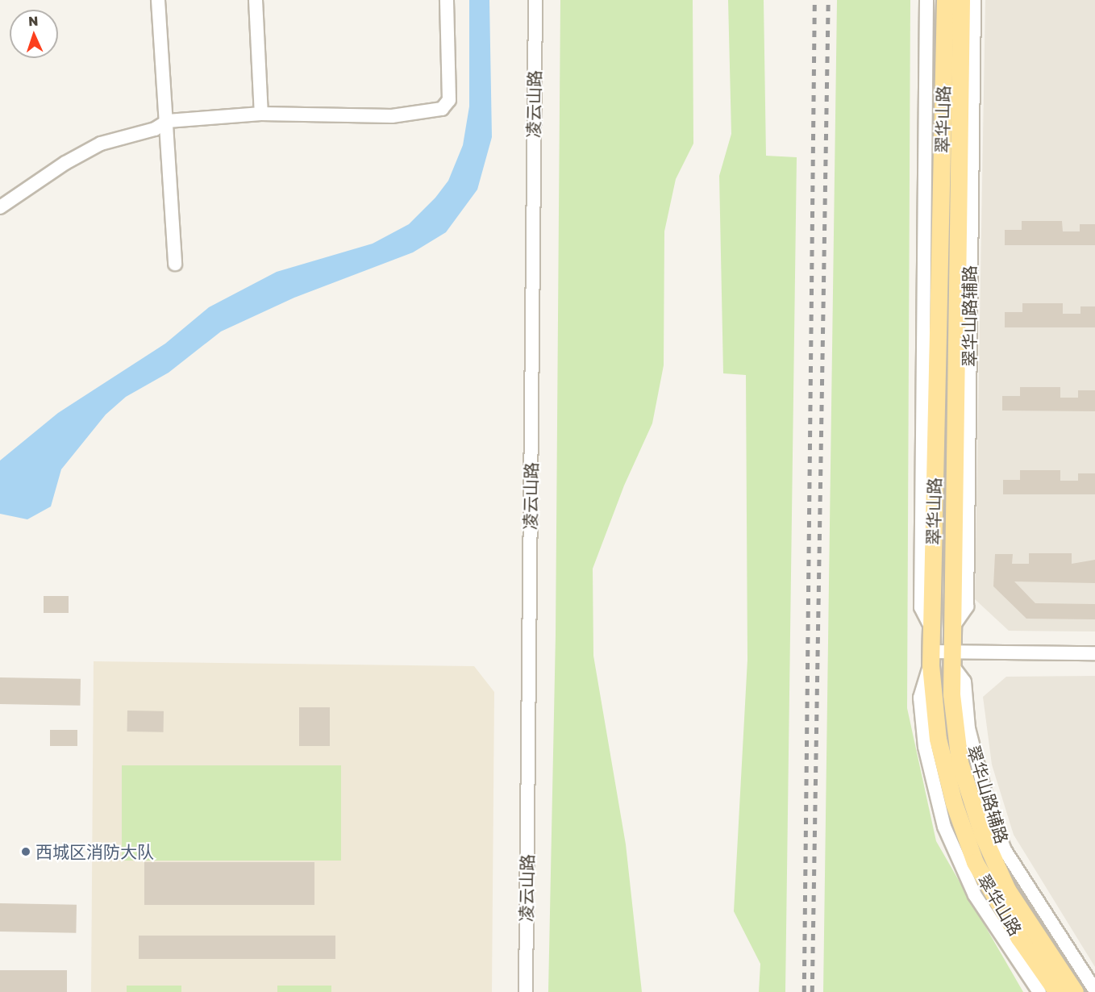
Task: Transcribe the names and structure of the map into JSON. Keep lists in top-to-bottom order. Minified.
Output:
{"streets":{"main road":["翠华山路"],"street":["凌云山路","翠华山路辅路"]},"crossings":[["翠华山路","翠华山路辅路"]],"places":["西城区消防大队"],"north":"top"}
